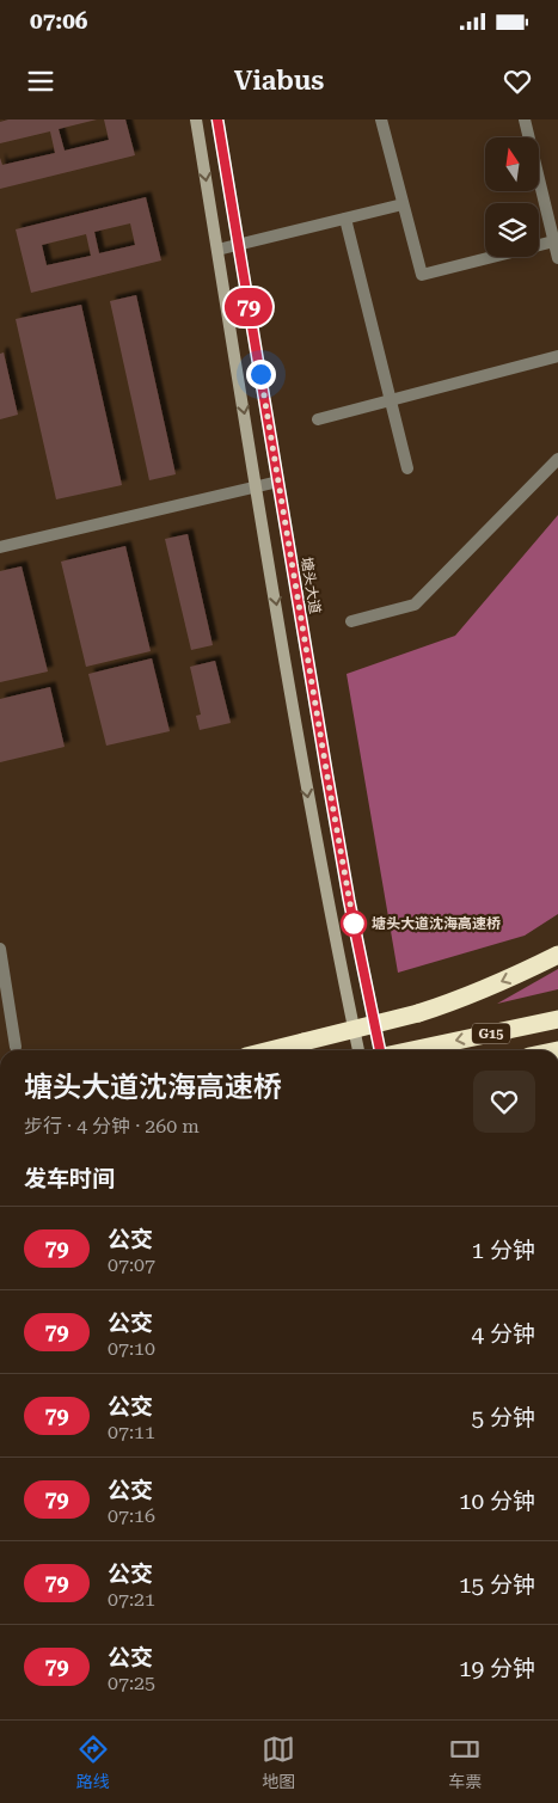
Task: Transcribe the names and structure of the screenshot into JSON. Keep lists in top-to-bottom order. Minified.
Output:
{"streets":{"highway":["G15"],"main road":["塘头大道"]},"places":["塘头大道沈海高速桥"],"lines":["bus line 79"],"north":"top","page":{"status":"07:06","header":"Viabus","on_map":"79","heading":[["塘头大道沈海高速桥","步行 · 4 分钟 · 260 m"],"发车时间"],"list":[{"mark":"79","name":"公交","note":"07:07","value":"1 分钟"},{"mark":"79","name":"公交","note":"07:10","value":"4 分钟"},{"mark":"79","name":"公交","note":"07:11","value":"5 分钟"},{"mark":"79","name":"公交","note":"07:16","value":"10 分钟"},{"mark":"79","name":"公交","note":"07:21","value":"15 分钟"},{"mark":"79","name":"公交","note":"07:25","value":"19 分钟"}],"tabs":["路线","地图","车票"]}}
